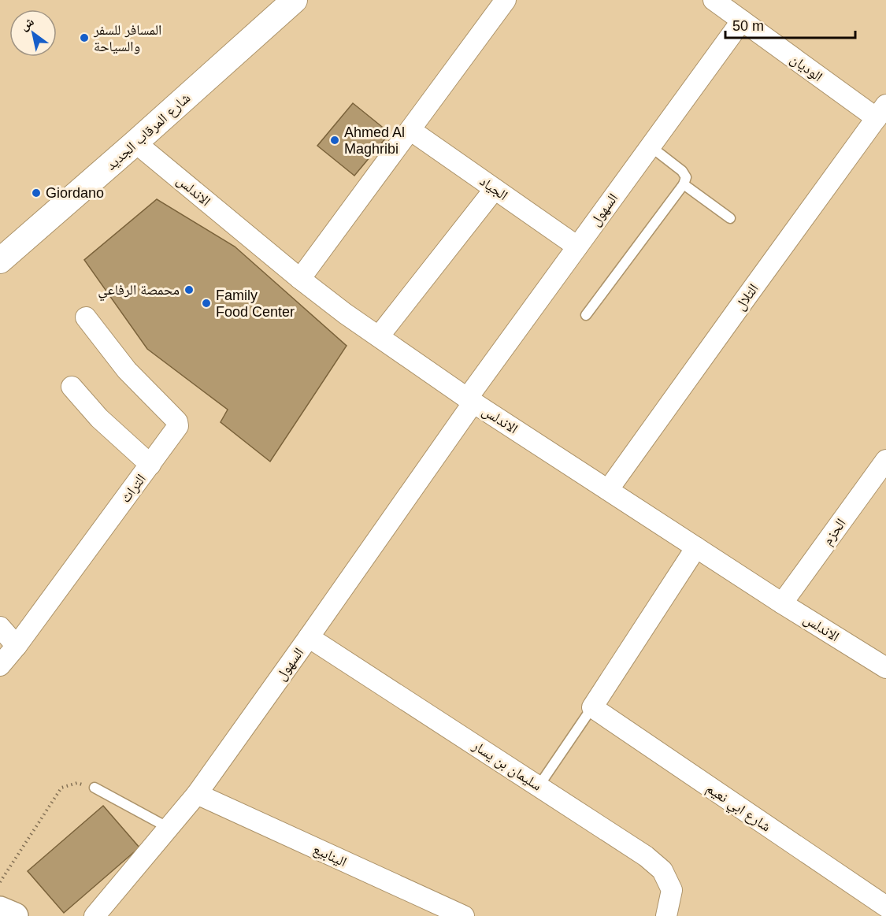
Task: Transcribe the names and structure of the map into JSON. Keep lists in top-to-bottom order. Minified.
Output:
{"streets":{"street":["الوديان","شارع المرقاب الجديد","الجياد","الاندلس","السهول","التلال","التراث","الحزم","سليمان بن يسار","شارع ابي نعيم","الينابيع"]},"crossings":[["الوديان","السهول"],["الوديان","التلال"],["شارع المرقاب الجديد","الاندلس"],["الجياد","السهول"],["الاندلس","السهول"],["الاندلس","التلال"],["الاندلس","الحزم"],["السهول","سليمان بن يسار"],["السهول","الينابيع"]],"places":["المسافر للسفر والسياحة","Ahmed Al Maghribi","Giordano","محمصة الرفاعي","Family Food Center"],"scale_bar":"50 m","north":"top left"}
